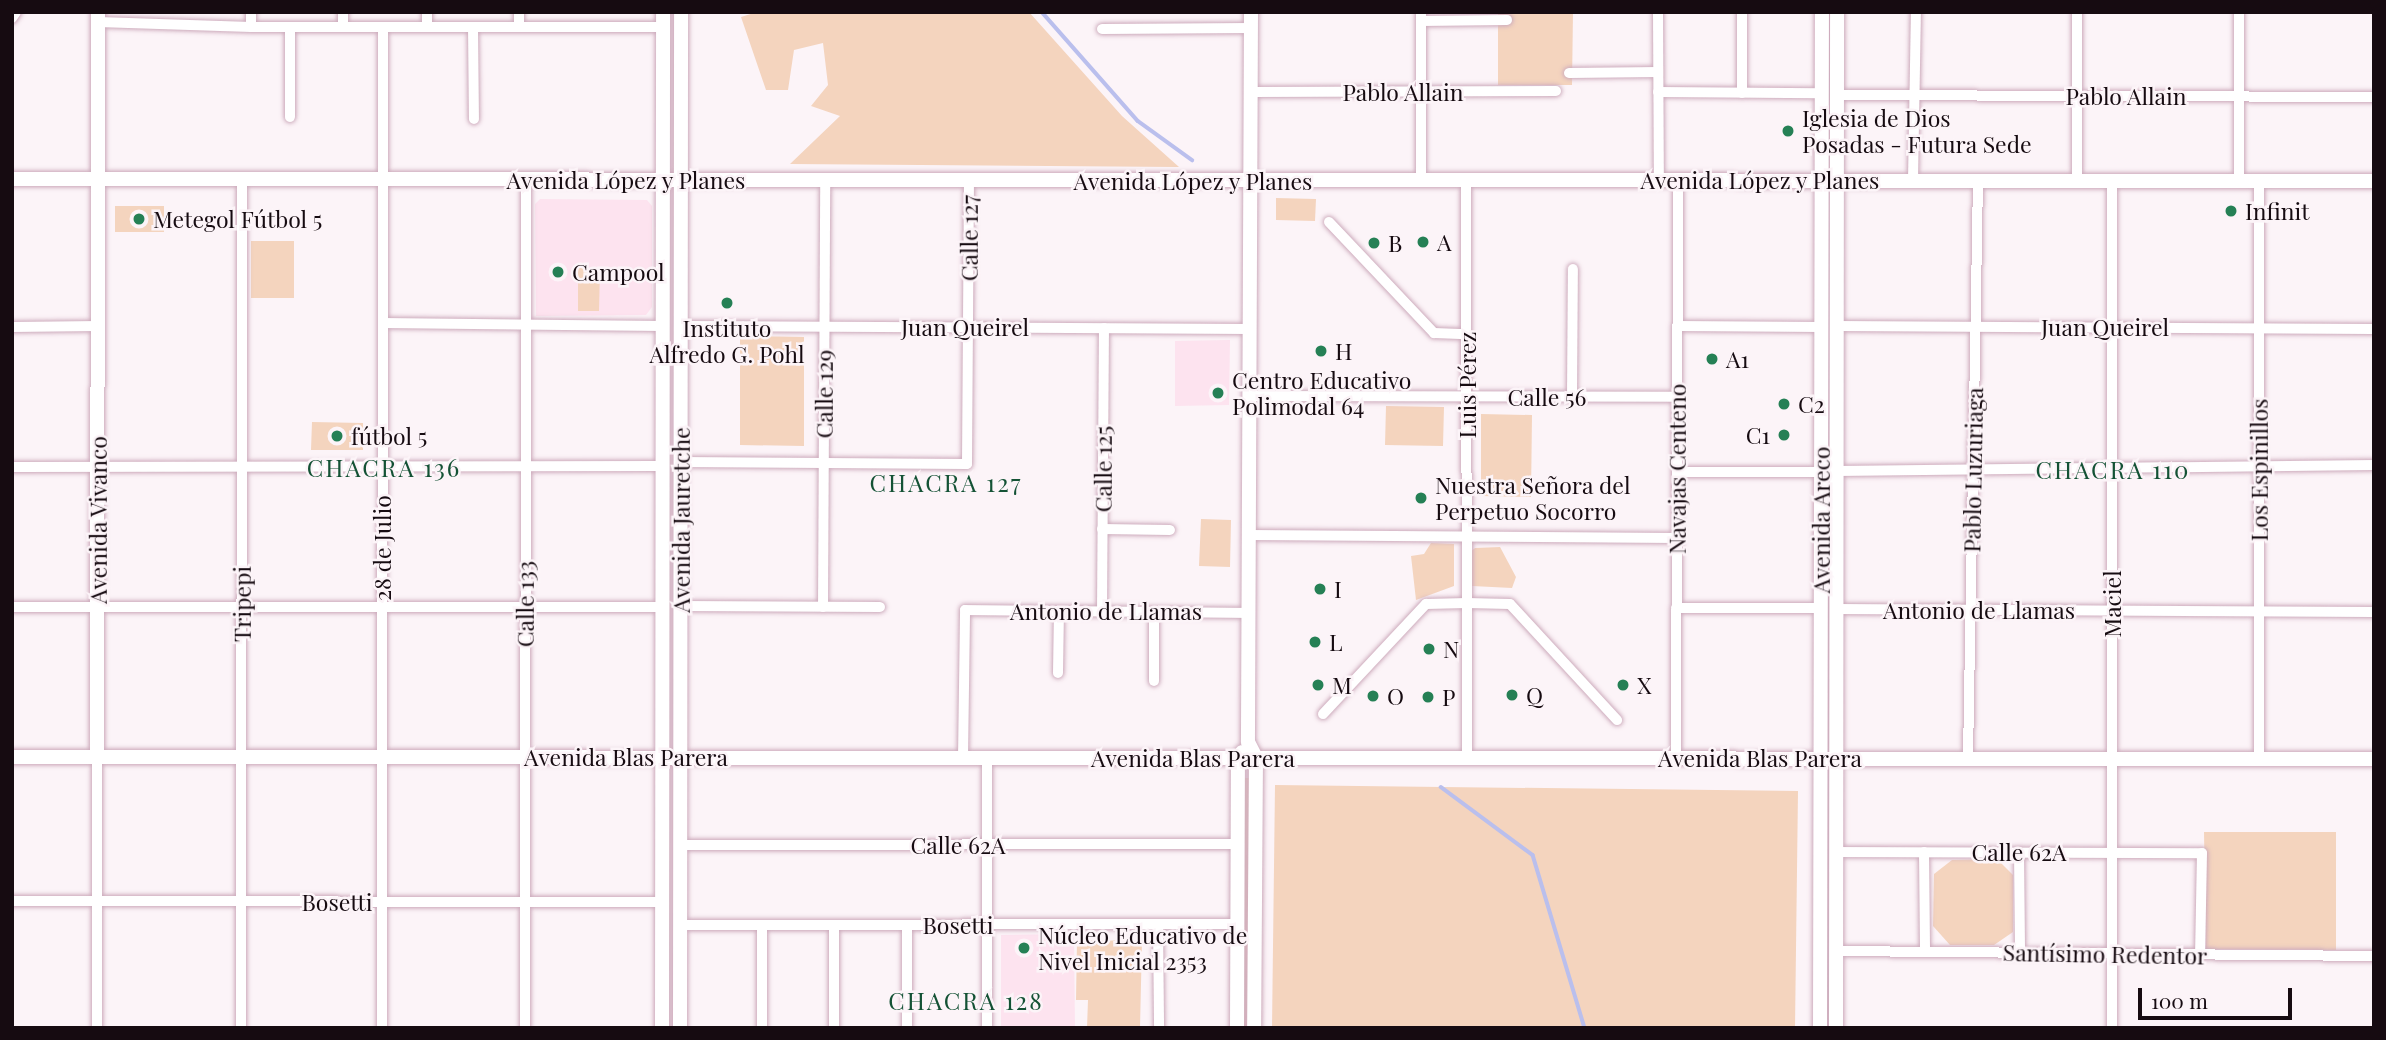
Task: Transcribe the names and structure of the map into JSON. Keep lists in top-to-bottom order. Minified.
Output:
{"streets":{"main road":["Avenida López y Planes","Avenida Vivanco","Avenida Jauretche","Avenida Areco","Avenida Blas Parera"],"street":["Pablo Allain","Calle 127","Juan Queirel","Luis Pérez","Calle 129","Calle 56","Calle 125","Navajas Centeno","Pablo Luzuriaga","Los Espinillos","28 de Julio","Tripepi","Calle 133","Maciel","Antonio de Llamas","Calle 62A","Bosetti","Santísimo Redentor"]},"crossings":[["Pablo Allain","Avenida Areco"],["Avenida López y Planes","Calle 127"],["Avenida López y Planes","Luis Pérez"],["Avenida López y Planes","Calle 129"],["Avenida López y Planes","Navajas Centeno"],["Avenida López y Planes","Pablo Luzuriaga"],["Avenida López y Planes","Los Espinillos"],["Avenida López y Planes","Avenida Vivanco"],["Avenida López y Planes","Avenida Jauretche"],["Avenida López y Planes","Avenida Areco"],["Avenida López y Planes","28 de Julio"],["Avenida López y Planes","Tripepi"],["Avenida López y Planes","Calle 133"],["Avenida López y Planes","Maciel"],["Calle 127","Juan Queirel"],["Calle 127","Calle 129"],["Juan Queirel","Calle 129"],["Juan Queirel","Calle 125"],["Juan Queirel","Pablo Luzuriaga"],["Juan Queirel","Los Espinillos"],["Juan Queirel","Avenida Jauretche"],["Juan Queirel","Avenida Areco"],["Juan Queirel","Maciel"],["Luis Pérez","Calle 56"],["Luis Pérez","Avenida Blas Parera"],["Calle 56","Navajas Centeno"],["Calle 125","Antonio de Llamas"],["Navajas Centeno","Avenida Blas Parera"],["Pablo Luzuriaga","Antonio de Llamas"],["Pablo Luzuriaga","Avenida Blas Parera"],["Los Espinillos","Antonio de Llamas"],["Los Espinillos","Avenida Blas Parera"],["Avenida Vivanco","Avenida Blas Parera"],["Avenida Vivanco","Bosetti"],["Avenida Jauretche","Avenida Blas Parera"],["Avenida Jauretche","Calle 62A"],["Avenida Jauretche","Bosetti"],["Avenida Areco","Antonio de Llamas"],["Avenida Areco","Avenida Blas Parera"],["Avenida Areco","Calle 62A"],["Avenida Areco","Santísimo Redentor"],["28 de Julio","Avenida Blas Parera"],["28 de Julio","Bosetti"],["Tripepi","Avenida Blas Parera"],["Tripepi","Bosetti"],["Calle 133","Avenida Blas Parera"],["Calle 133","Bosetti"],["Maciel","Antonio de Llamas"],["Maciel","Avenida Blas Parera"],["Maciel","Calle 62A"],["Maciel","Santísimo Redentor"],["Antonio de Llamas","Avenida Blas Parera"],["Calle 62A","Santísimo Redentor"]],"districts":["CHACRA 136","CHACRA 110","CHACRA 127","CHACRA 128"],"places":["Iglesia de Dios Posadas - Futura Sede","Infinit","Metegol Fútbol 5","A","B","Campool","Instituto Alfredo G. Pohl","H","A1","Centro Educativo Polimodal 64","C2","C1","fútbol 5","Nuestra Señora del Perpetuo Socorro","I","L","N","M","X","Q","O","P","Núcleo Educativo de Nivel Inicial 2353"],"scale_bar":"100 m"}
